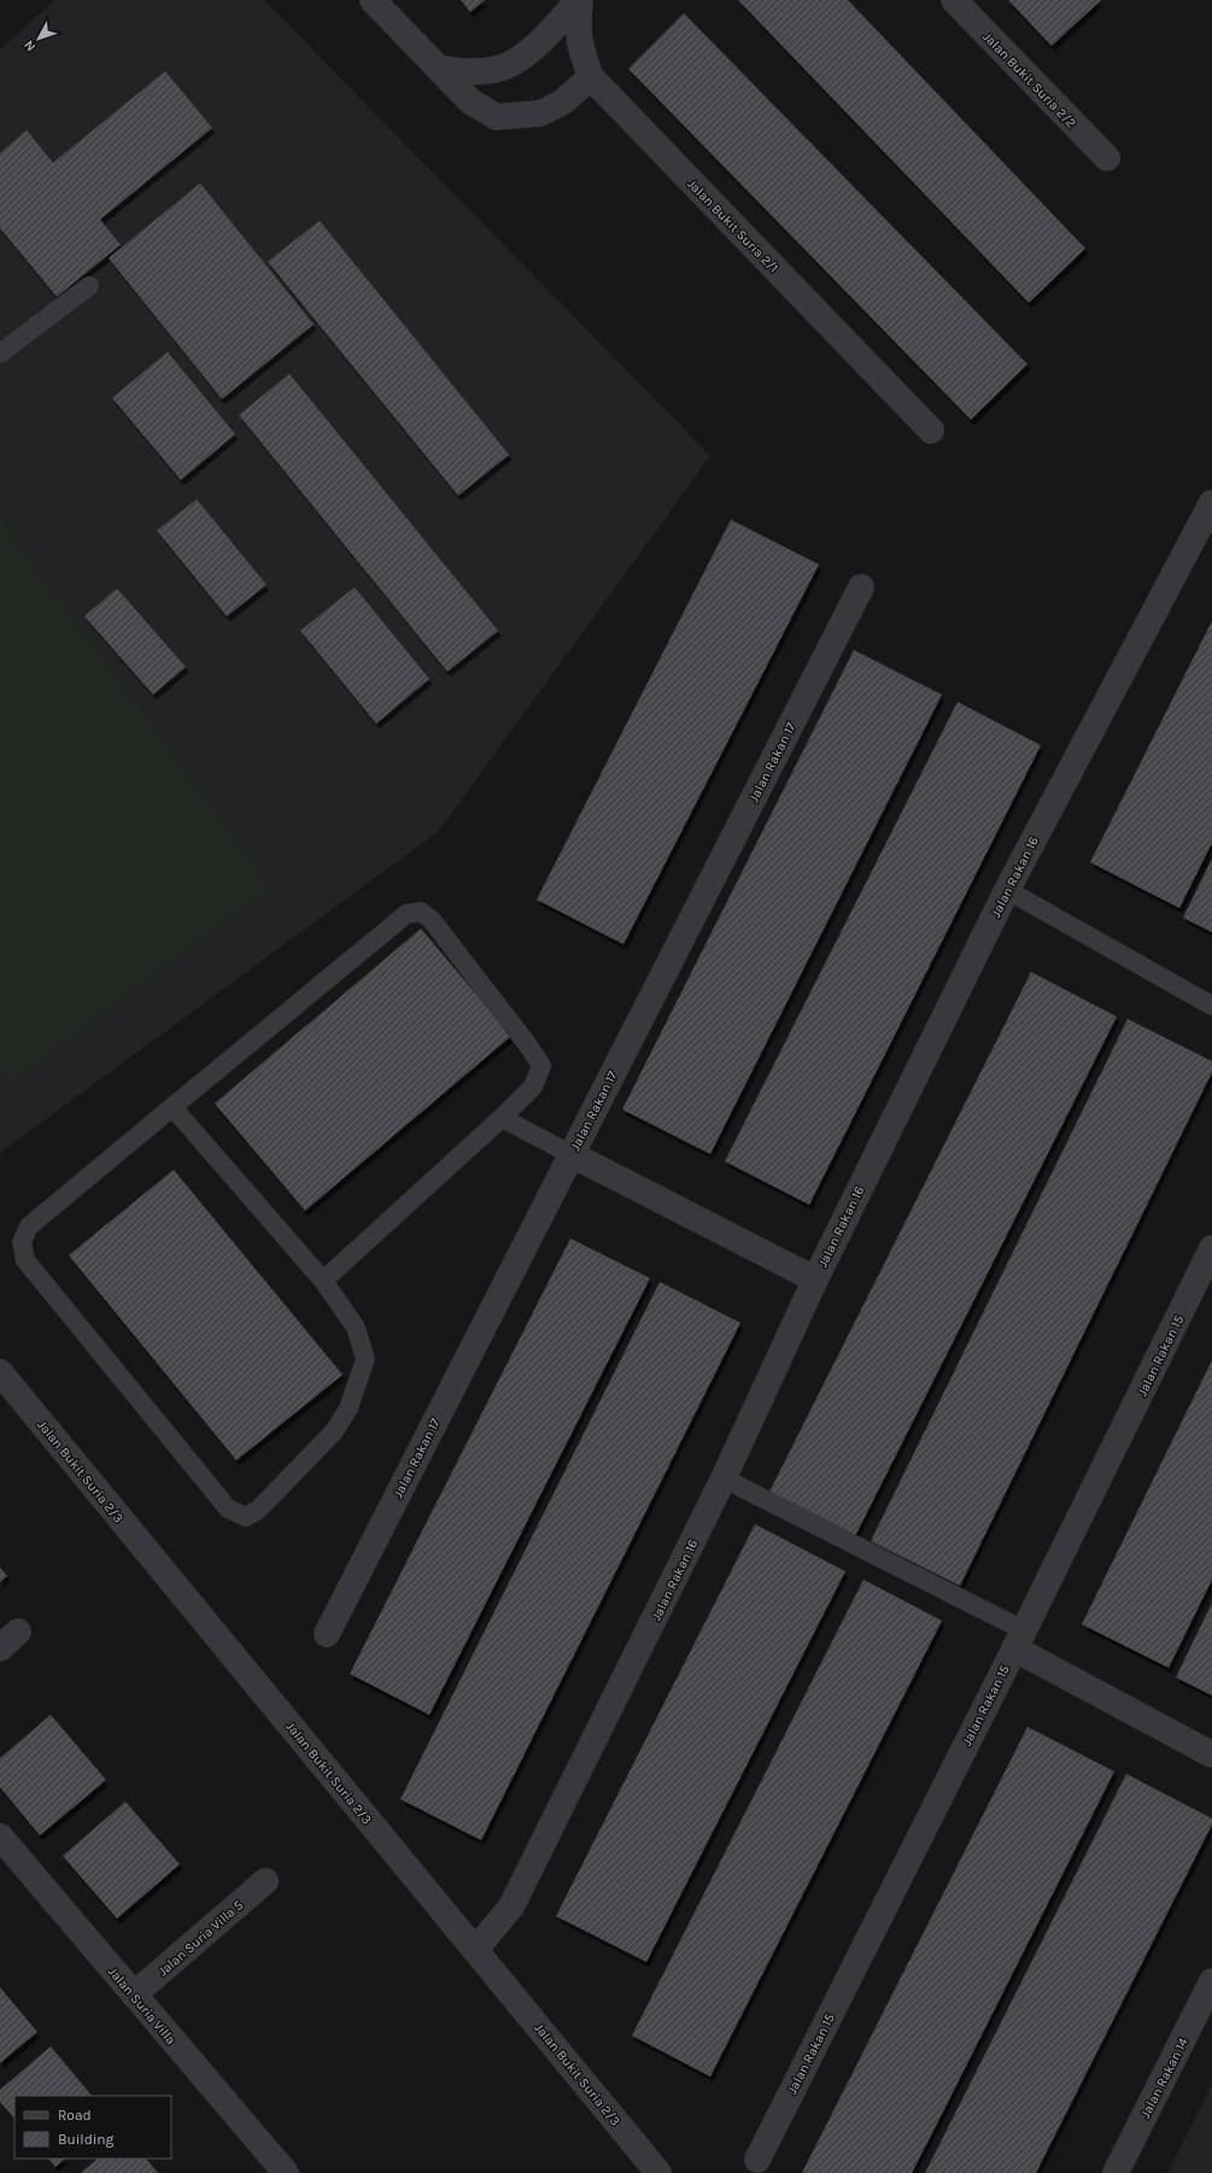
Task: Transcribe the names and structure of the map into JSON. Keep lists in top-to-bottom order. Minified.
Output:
{"streets":{"street":["Jalan Bukit Suria 2/2","Jalan Bukit Suria 2/1","Jalan Rakan 17","Jalan Rakan 16","Jalan Rakan 15","Jalan Bukit Suria 2/3","Jalan Suria Villa 5","Jalan Suria Villa","Jalan Rakan 14"]},"crossings":[["Jalan Rakan 16","Jalan Bukit Suria 2/3"],["Jalan Suria Villa 5","Jalan Suria Villa"]],"legend":["Road","Building"],"north":"bottom left"}
